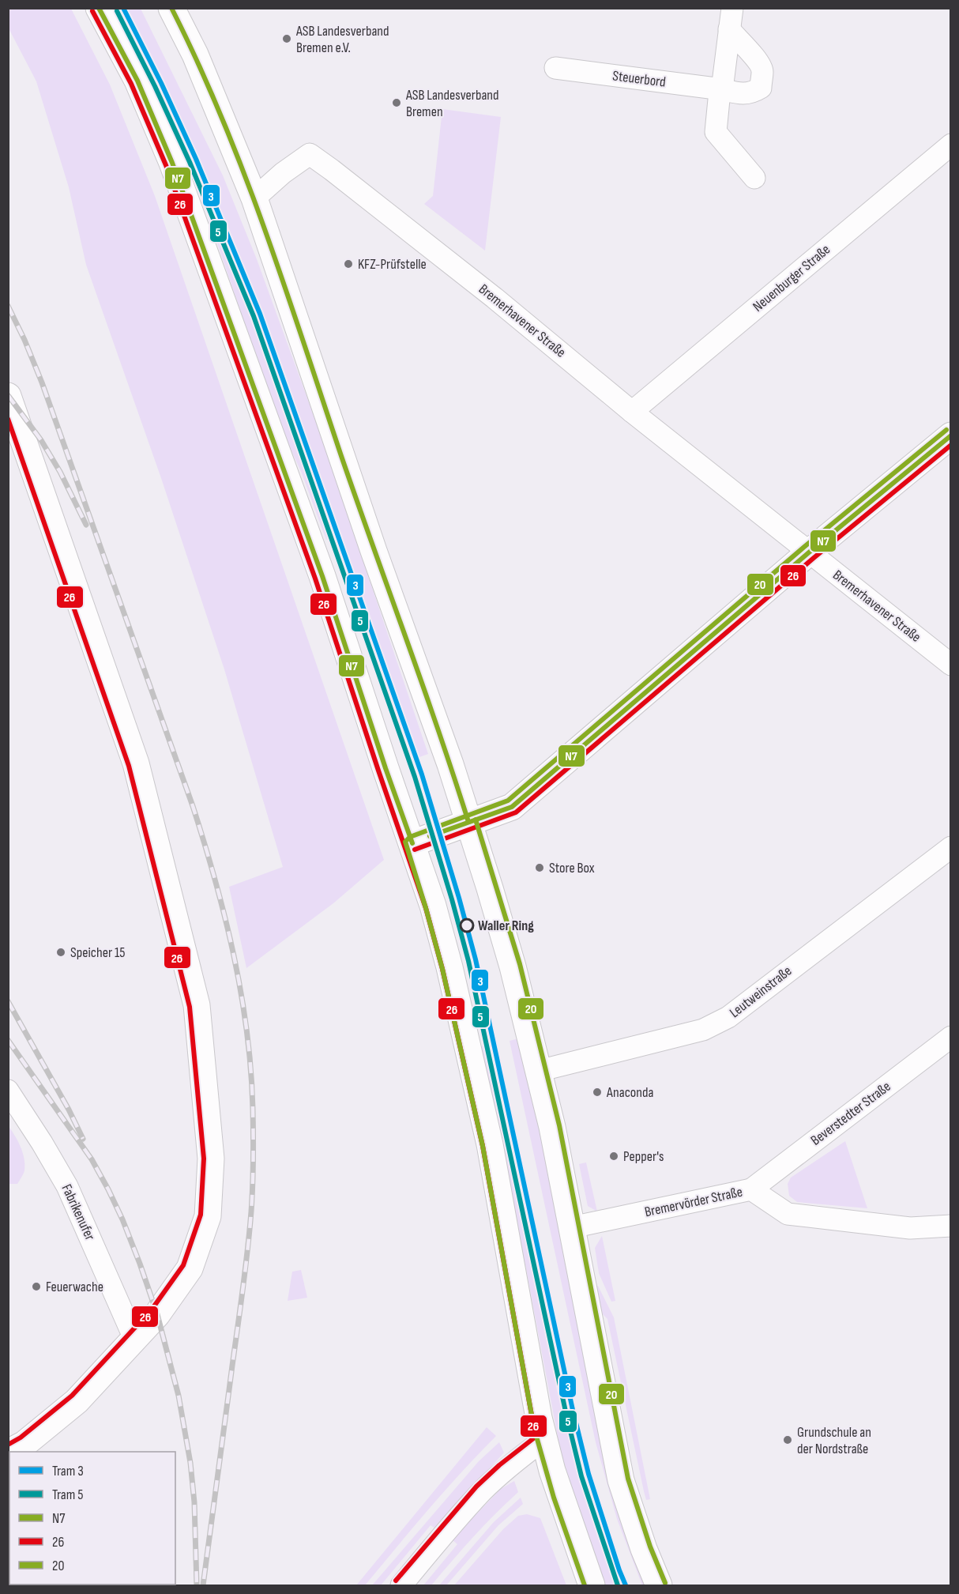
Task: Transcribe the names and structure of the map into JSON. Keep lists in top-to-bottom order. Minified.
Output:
{"streets":{"street":["Steuerbord","Neuenburger Straße","Bremerhavener Straße","Leutweinstraße","Beverstedter Straße","Bremervörder Straße","Fabrikenufer"]},"crossings":[["Neuenburger Straße","Bremerhavener Straße"],["Beverstedter Straße","Bremervörder Straße"]],"places":["ASB Landesverband Bremen e.V.","ASB Landesverband Bremen","KFZ-Prüfstelle","Store Box","Waller Ring","Speicher 15","Anaconda","Pepper's","Feuerwache","Grundschule an der Nordstraße"],"lines":["tram line 3","transit line N7","tram line 5","transit line 26","transit line 20"],"legend":["Tram 3","Tram 5","N7","26","20"]}
